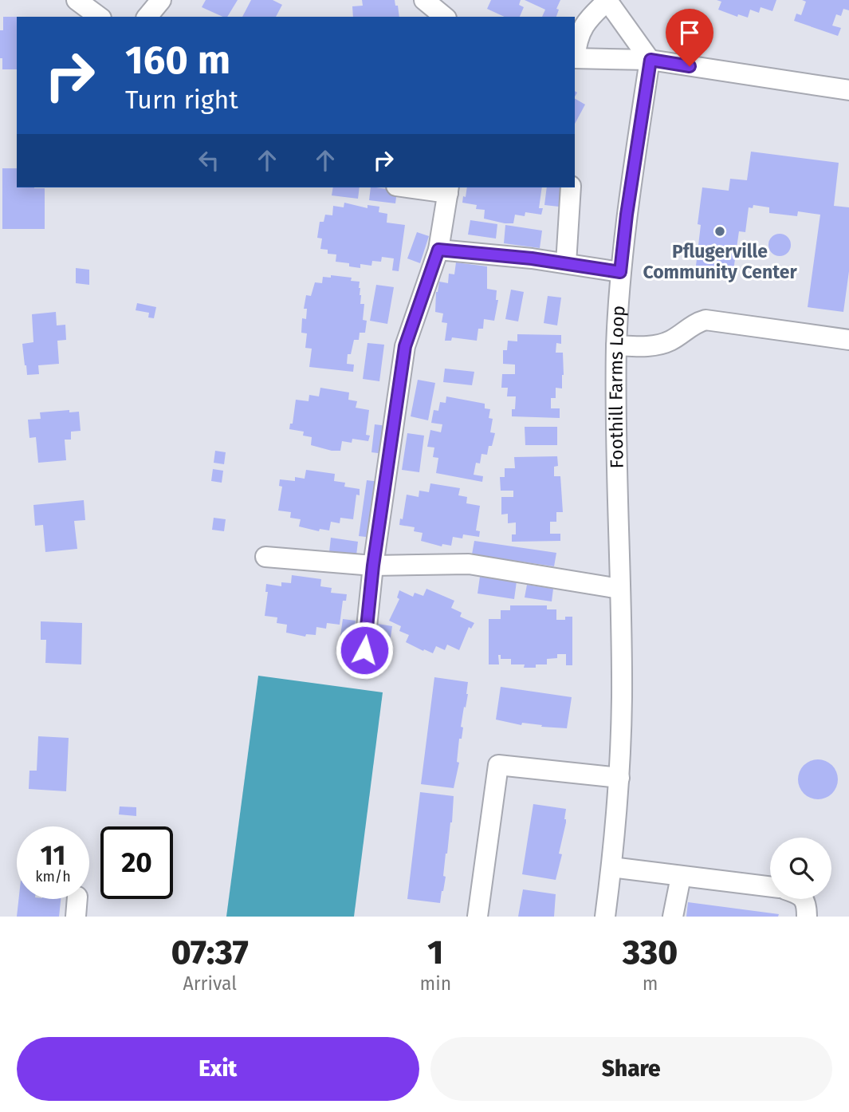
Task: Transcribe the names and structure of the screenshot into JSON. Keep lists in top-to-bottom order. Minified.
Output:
{"streets":{"street":["Foothill Farms Loop"]},"places":["Pflugerville Community Center"],"page":{"turn":["160 m","Turn right"],"speed":"11 km/h","limit":"20","eta":["07:37","Arrival","1","min","330","m"],"buttons":["Exit","Share"]}}
